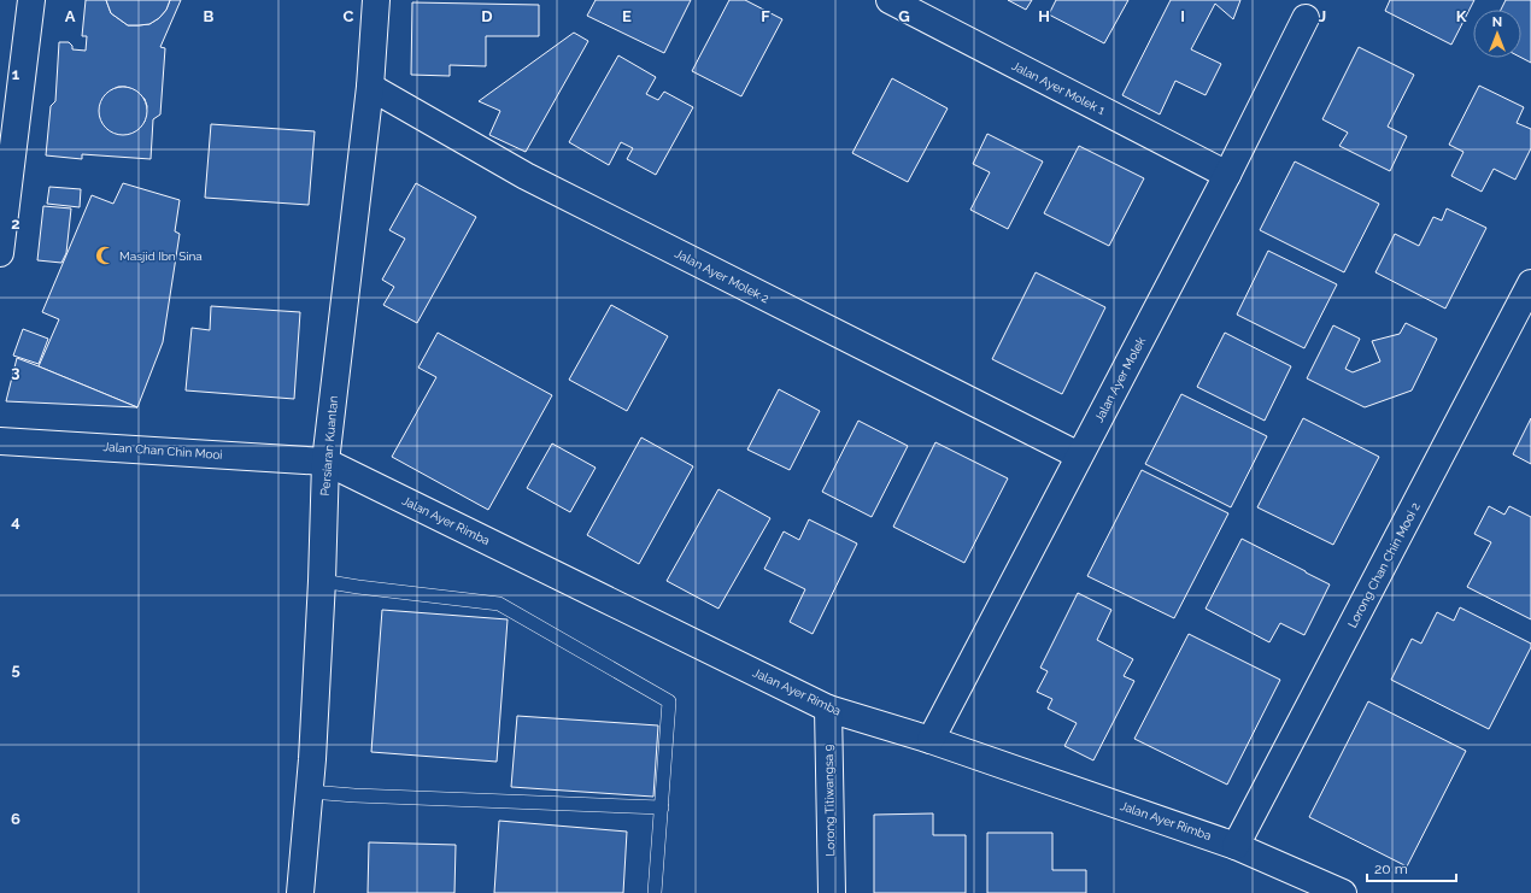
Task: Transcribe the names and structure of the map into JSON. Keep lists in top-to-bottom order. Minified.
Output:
{"streets":{"street":["Jalan Ayer Molek 1","Jalan Ayer Molek 2","Jalan Ayer Molek","Persiaran Kuantan","Jalan Chan Chin Mooi","Jalan Ayer Rimba","Lorong Chan Chin Mooi 2","Lorong Titiwangsa 9"]},"crossings":[["Jalan Ayer Molek 1","Jalan Ayer Molek"],["Jalan Ayer Molek 2","Jalan Ayer Molek"],["Jalan Ayer Molek 2","Persiaran Kuantan"],["Jalan Ayer Molek","Jalan Ayer Rimba"],["Persiaran Kuantan","Jalan Chan Chin Mooi"],["Persiaran Kuantan","Jalan Ayer Rimba"],["Jalan Chan Chin Mooi","Jalan Ayer Rimba"],["Jalan Ayer Rimba","Lorong Chan Chin Mooi 2"],["Jalan Ayer Rimba","Lorong Titiwangsa 9"]],"places":{"mosque":["Masjid Ibn Sina"]},"scale_bar":"20 m","north":"top","grid":{"columns":["A","B","C","D","E","F","G","H","I","J","K"],"rows":["1","2","3","4","5","6"]}}
